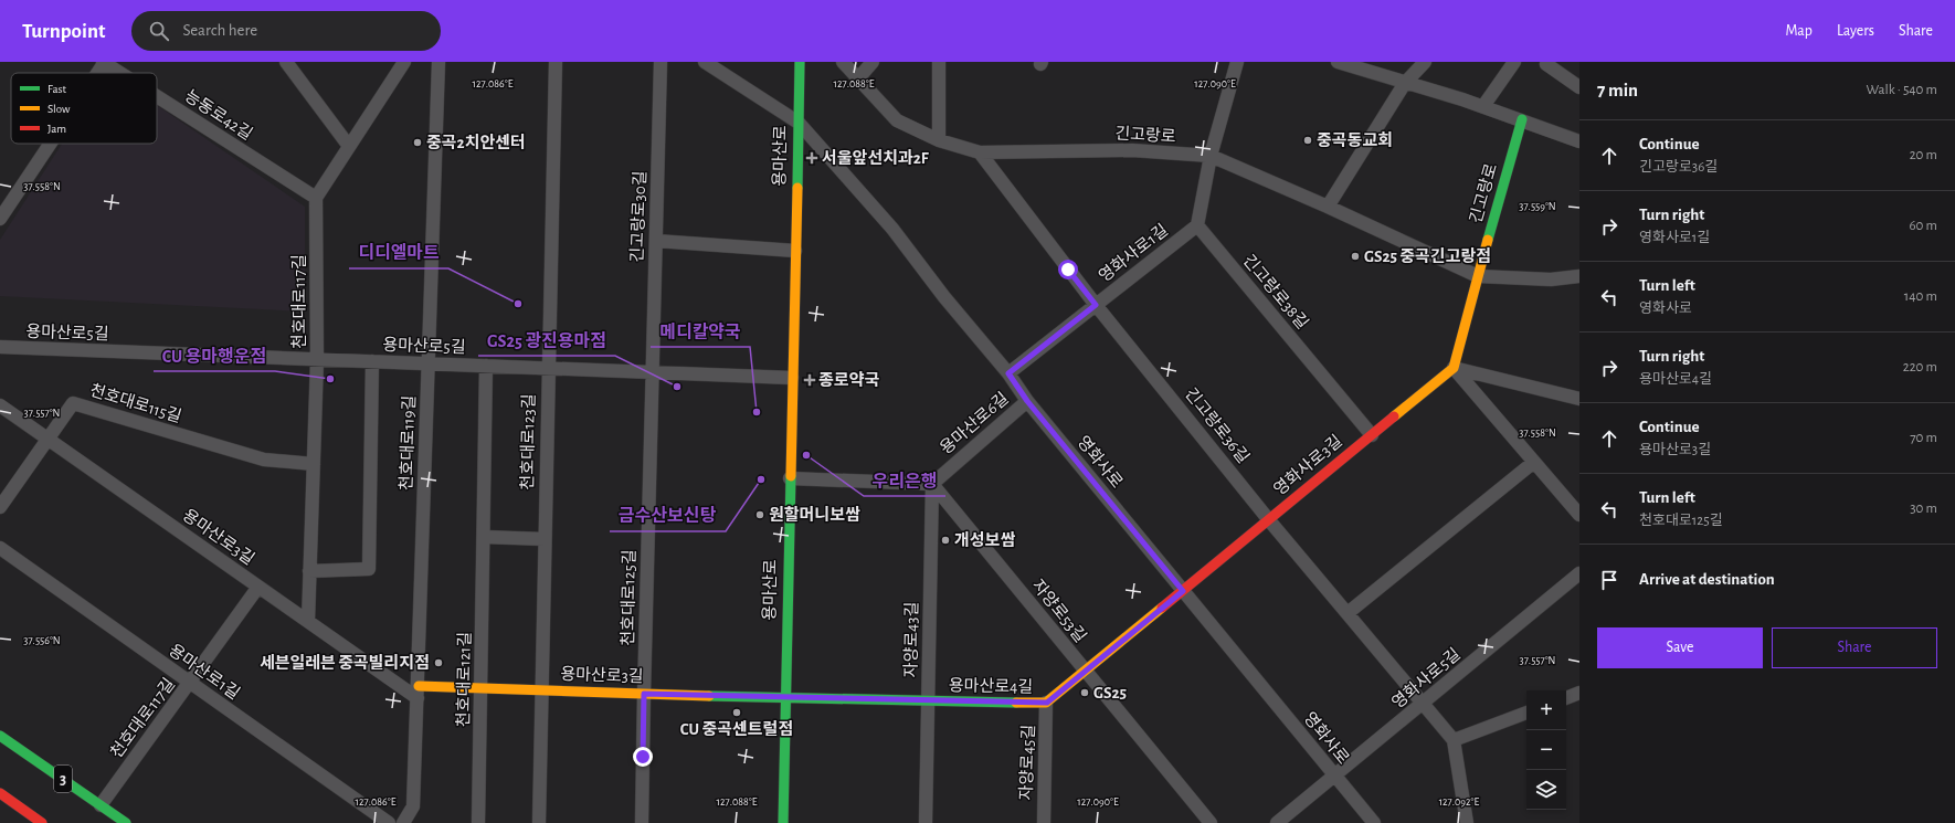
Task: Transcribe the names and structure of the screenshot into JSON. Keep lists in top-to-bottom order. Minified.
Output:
{"streets":{"street":["능동로42길","긴고랑로","용마산로","긴고랑로30길","영화사로1길","긴고랑로38길","천호대로117길","용마산로5길","천호대로115길","용마산로6길","긴고랑로36길","천호대로123길","천호대로119길","영화사로","영화사로3길","용마산로3길","천호대로125길","자양로53길","자양로43길","용마산로1길","영화사로5길","천호대로121길","용마산로4길","자양로45길","3"]},"crossings":[["능동로42길","천호대로117길"],["긴고랑로","긴고랑로36길"],["용마산로","용마산로5길"],["용마산로","영화사로"],["용마산로","용마산로3길"],["용마산로","용마산로4길"],["긴고랑로30길","용마산로5길"],["긴고랑로30길","천호대로125길"],["영화사로1길","긴고랑로38길"],["영화사로1길","긴고랑로36길"],["영화사로1길","영화사로"],["긴고랑로38길","영화사로3길"],["천호대로117길","용마산로5길"],["천호대로117길","천호대로115길"],["천호대로117길","용마산로3길"],["천호대로117길","용마산로1길"],["천호대로117길","3"],["용마산로5길","천호대로123길"],["용마산로5길","천호대로119길"],["용마산로5길","천호대로125길"],["용마산로5길","천호대로121길"],["천호대로115길","용마산로3길"],["용마산로6길","영화사로"],["용마산로6길","자양로53길"],["용마산로6길","자양로43길"],["긴고랑로36길","영화사로3길"],["긴고랑로36길","영화사로5길"],["천호대로123길","용마산로3길"],["천호대로119길","용마산로3길"],["영화사로","영화사로3길"],["영화사로","영화사로5길"],["영화사로","용마산로4길"],["영화사로3길","용마산로4길"],["용마산로3길","천호대로125길"],["용마산로3길","천호대로121길"],["용마산로3길","용마산로4길"],["자양로53길","자양로43길"],["자양로53길","용마산로4길"],["자양로43길","용마산로4길"],["용마산로4길","자양로45길"]],"places":{"other":["중곡동교회","중곡2치안센터","GS25 중곡긴고랑점","디디엘마트","CU 용마행운점","GS25 광진용마점","메디칼약국","우리은행","금수산보신탕","원할머니보쌈","개성보쌈","세븐일레븐 중곡빌리지점","GS25","CU 중곡센트럴점"],"health":["서울앞선치과2F","종로약국"]},"legend":["Fast","Slow","Jam"],"page":{"header":"Turnpoint","search":"Search here","nav":["Map","Layers","Share"],"heading":["7 min","Walk · 540 m"],"list":[["Continue","긴고랑로36길","20 m"],["Turn right","영화사로1길","60 m"],["Turn left","영화사로","140 m"],["Turn right","용마산로4길","220 m"],["Continue","용마산로3길","70 m"],["Turn left","천호대로125길","30 m"],"Arrive at destination"],"buttons":["Save","Share"],"map_buttons":["+","−"]},"coordinates":["127.088°E","127.090°E","127.086°E","37.558°N","37.559°N","37.557°N","37.556°N","127.092°E"]}
